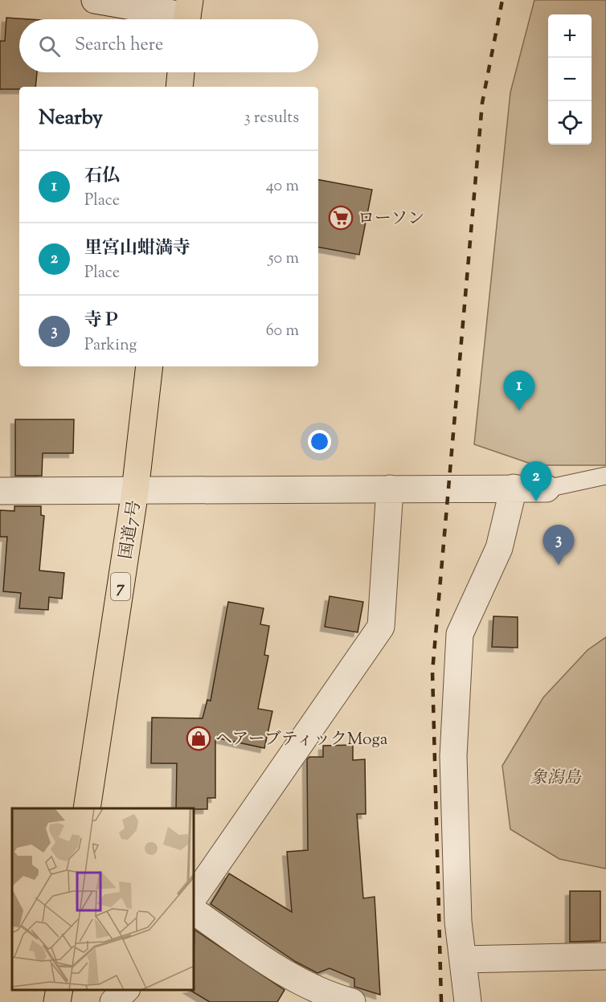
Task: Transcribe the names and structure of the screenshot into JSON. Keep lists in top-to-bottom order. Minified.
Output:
{"streets":{"highway":["国道7号","7"]},"parks":["象潟島"],"places":{"supermarket":["ローソン"],"shop":["ヘアーブティックMoga"]},"page":{"map_buttons":["+","−"],"search":"Search here","heading":["Nearby","3 results"],"list":[{"mark":"1","name":"石仏","note":"Place","value":"40 m"},{"mark":"2","name":"里宮山蚶満寺","note":"Place","value":"50 m"},{"mark":"3","name":"寺Ｐ","note":"Parking","value":"60 m"}],"pins":["1","2","3"]}}
